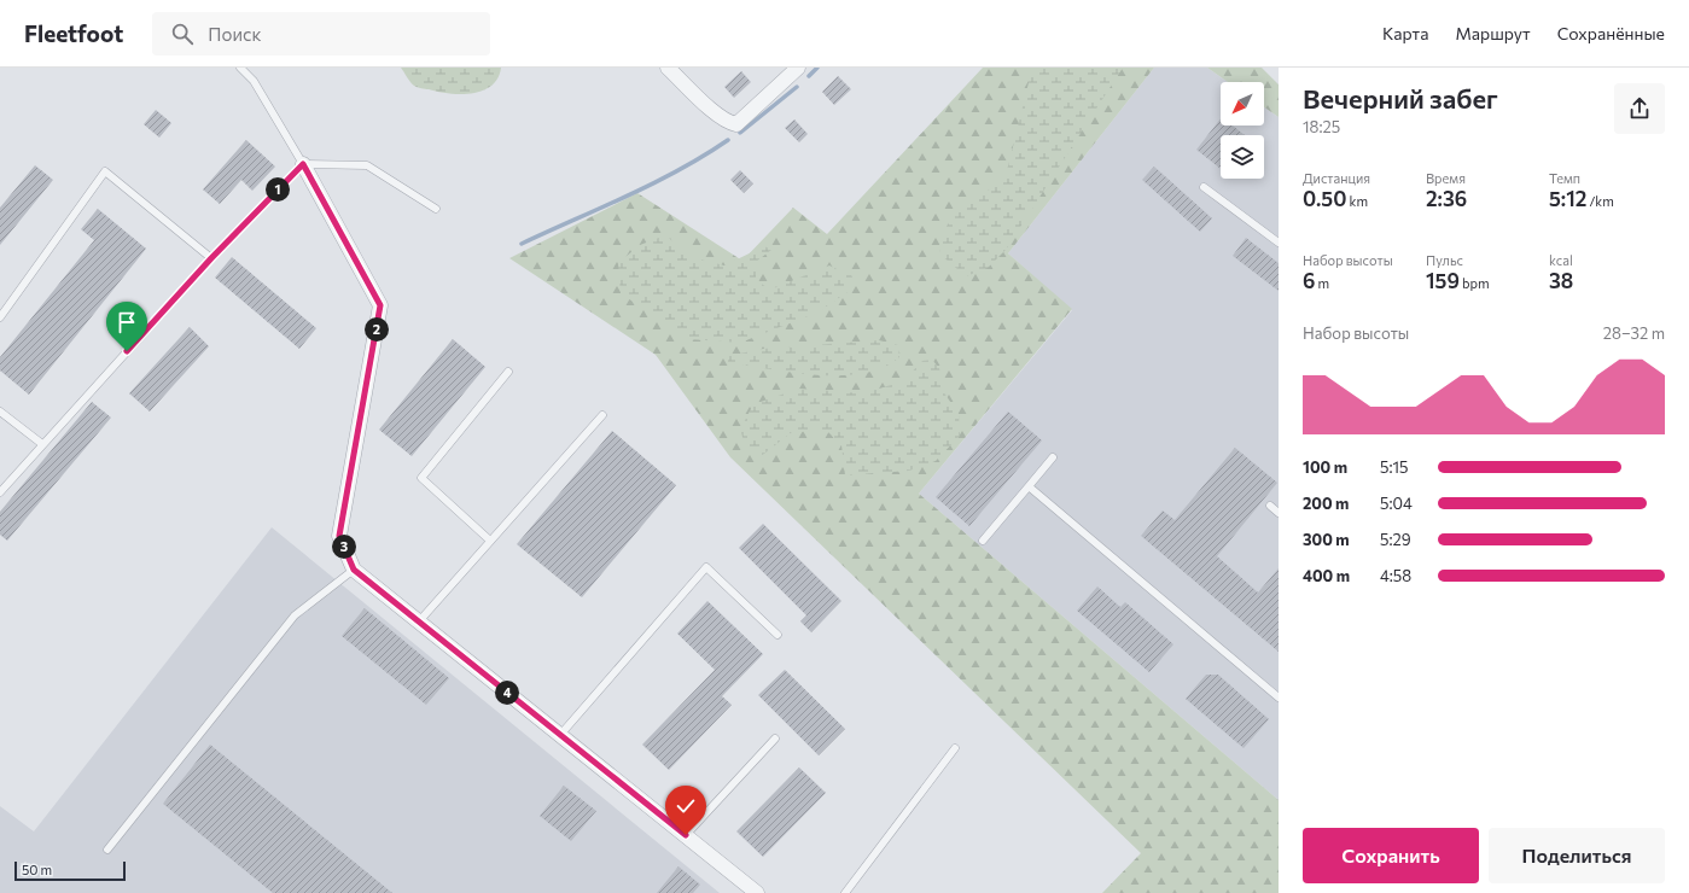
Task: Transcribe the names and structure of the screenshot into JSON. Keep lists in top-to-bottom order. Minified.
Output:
{"scale_bar":"50 m","north":"bottom left","page":{"header":"Fleetfoot","search":"Поиск","nav":["Карта","Маршрут","Сохранённые"],"heading":["Вечерний забег","18:25"],"stats":[["Дистанция","0.50 km"],["Время","2:36"],["Темп","5:12 /km"],["Набор высоты","6 m"],["Пульс","159 bpm"],["kcal","38"]],"pins":["1","2","3","4"],"chart":["Набор высоты","28–32 m"],"list":[{"name":"100 m","note":"5:15"},{"name":"200 m","note":"5:04"},{"name":"300 m","note":"5:29"},{"name":"400 m","note":"4:58"}],"buttons":["Сохранить","Поделиться"],"scale":"50 m"}}
